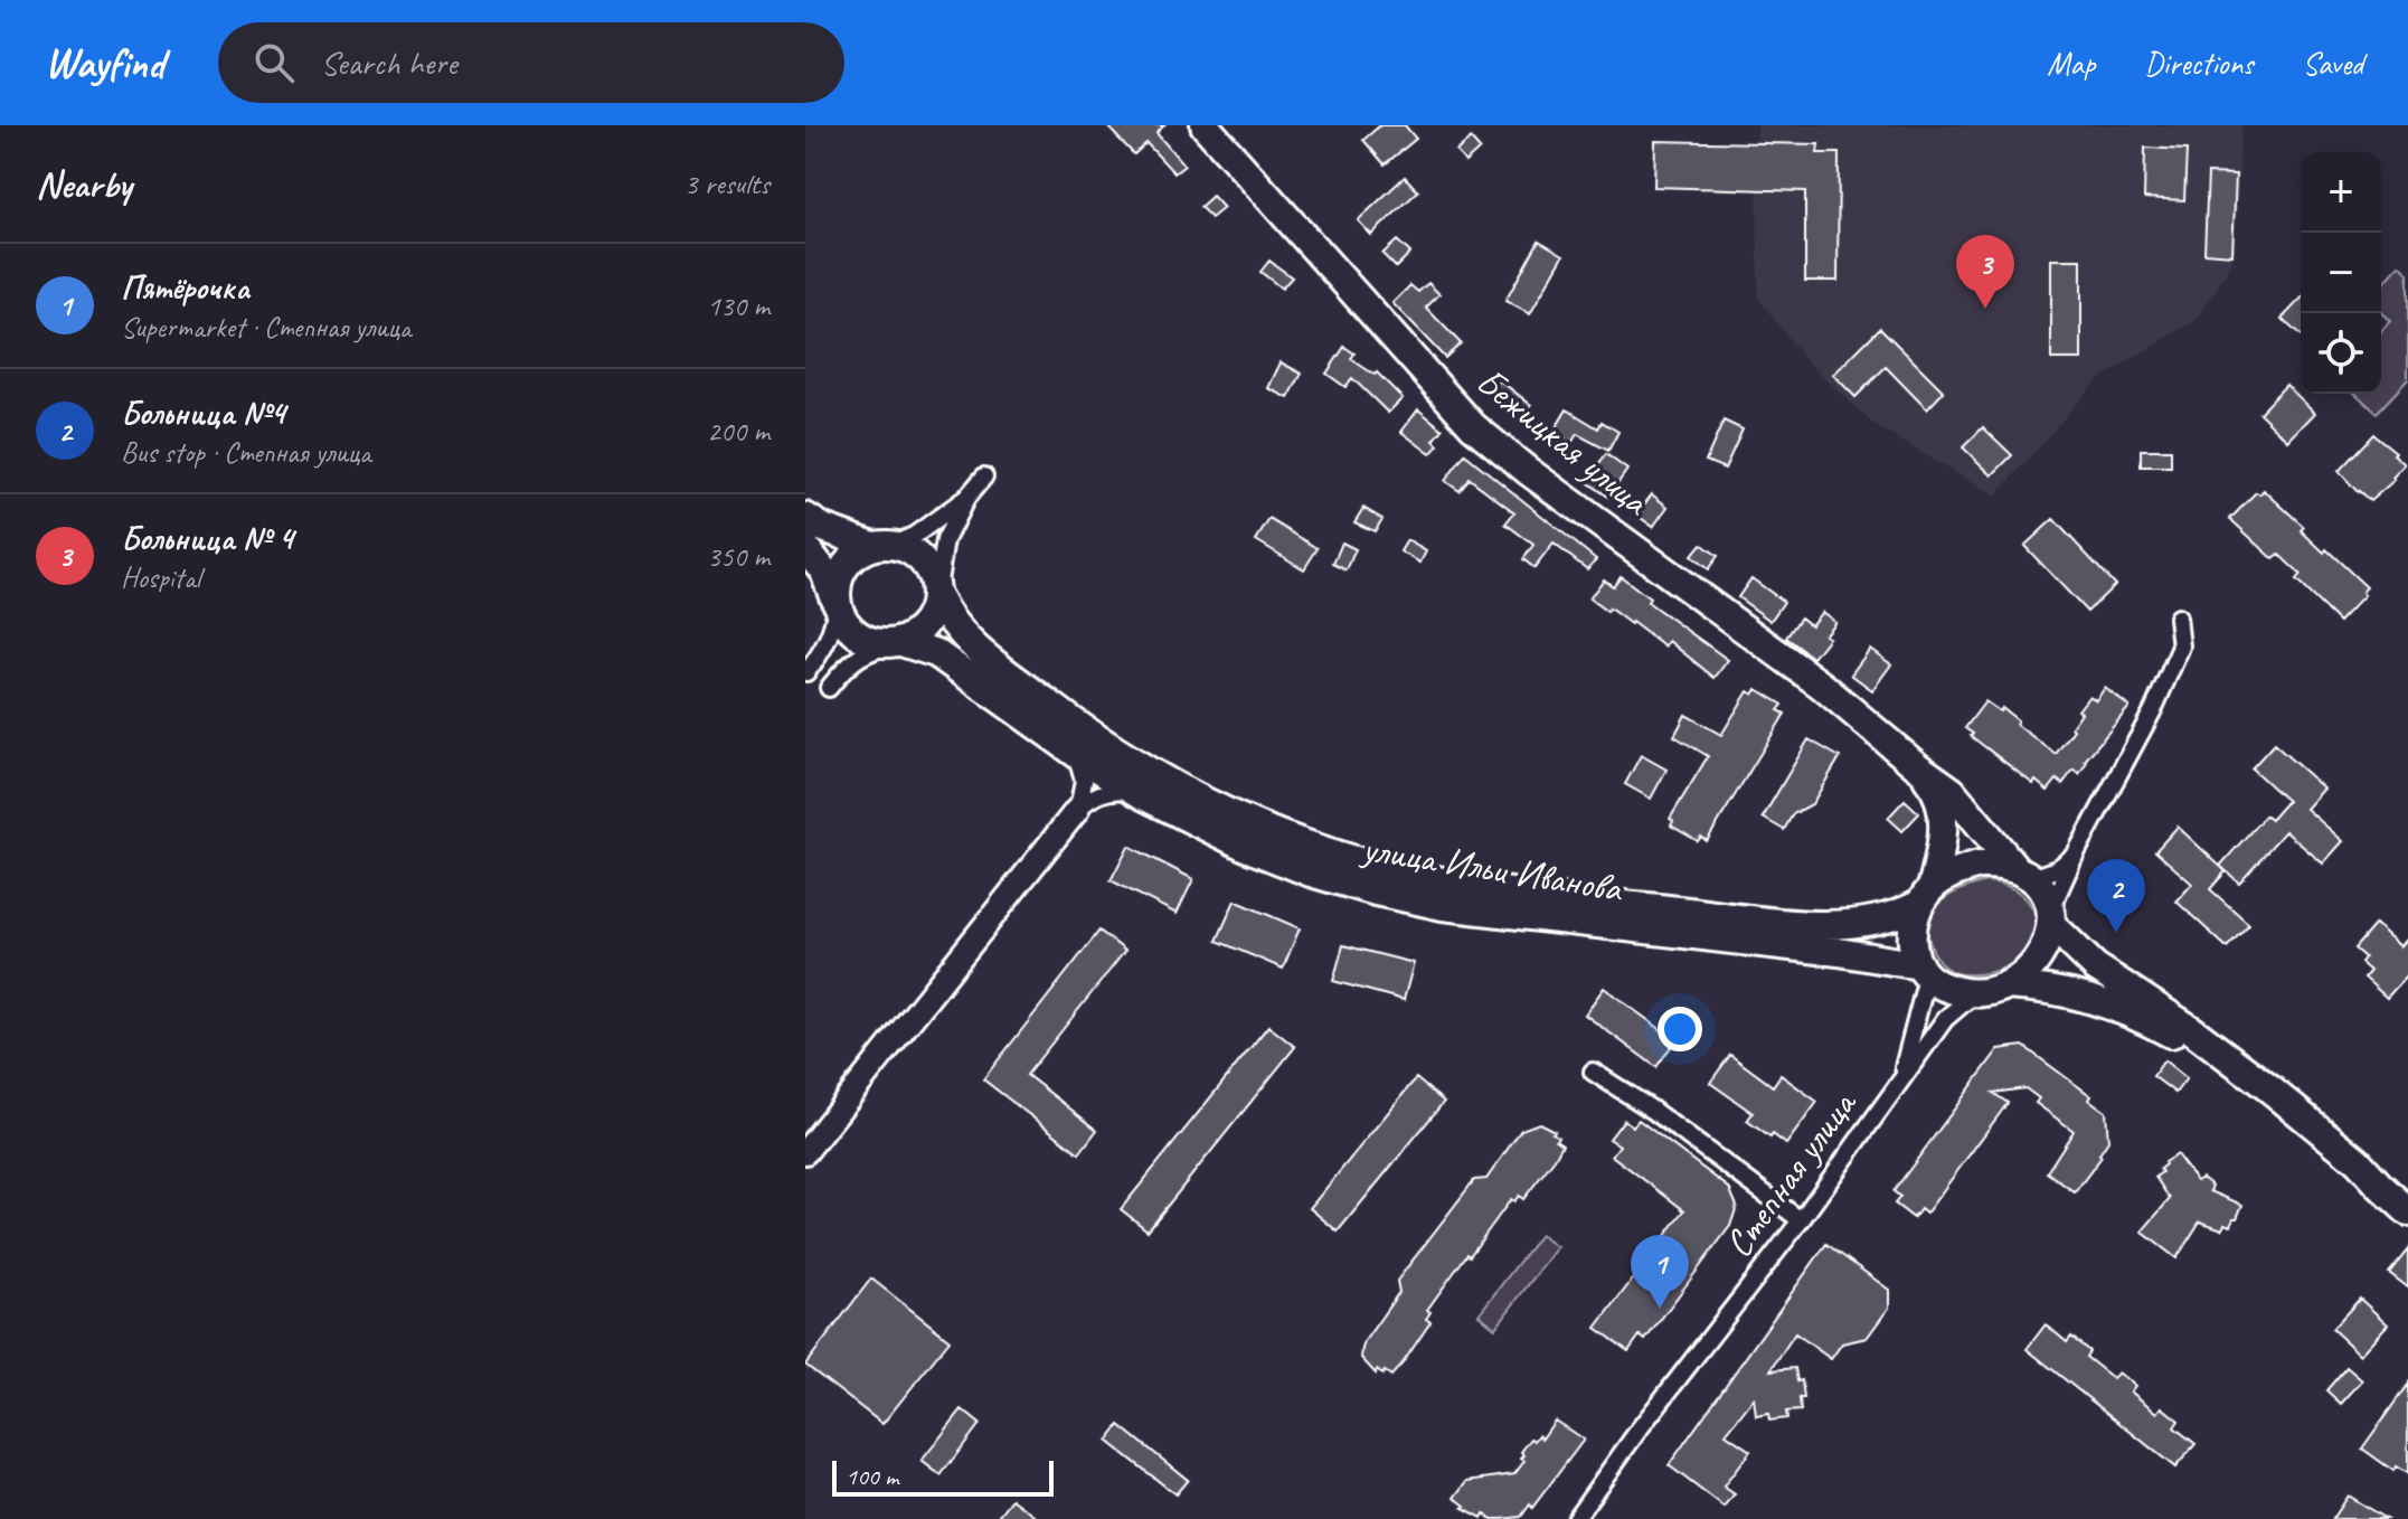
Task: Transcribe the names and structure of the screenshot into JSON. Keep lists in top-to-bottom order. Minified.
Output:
{"streets":{"main road":["Бежицкая улица","улица Ильи Иванова"],"street":["Степная улица"]},"crossings":[["улица Ильи Иванова","Степная улица"]],"scale_bar":"100 m","page":{"header":"Wayfind","search":"Search here","nav":["Map","Directions","Saved"],"heading":["Nearby","3 results"],"map_buttons":["+","−"],"pins":["3","2","1"],"list":[{"mark":"1","name":"Пятёрочка","note":"Supermarket · Степная улица","value":"130 m"},{"mark":"2","name":"Больница №4","note":"Bus stop · Степная улица","value":"200 m"},{"mark":"3","name":"Больница № 4","note":"Hospital","value":"350 m"}],"scale":"100 m"}}
